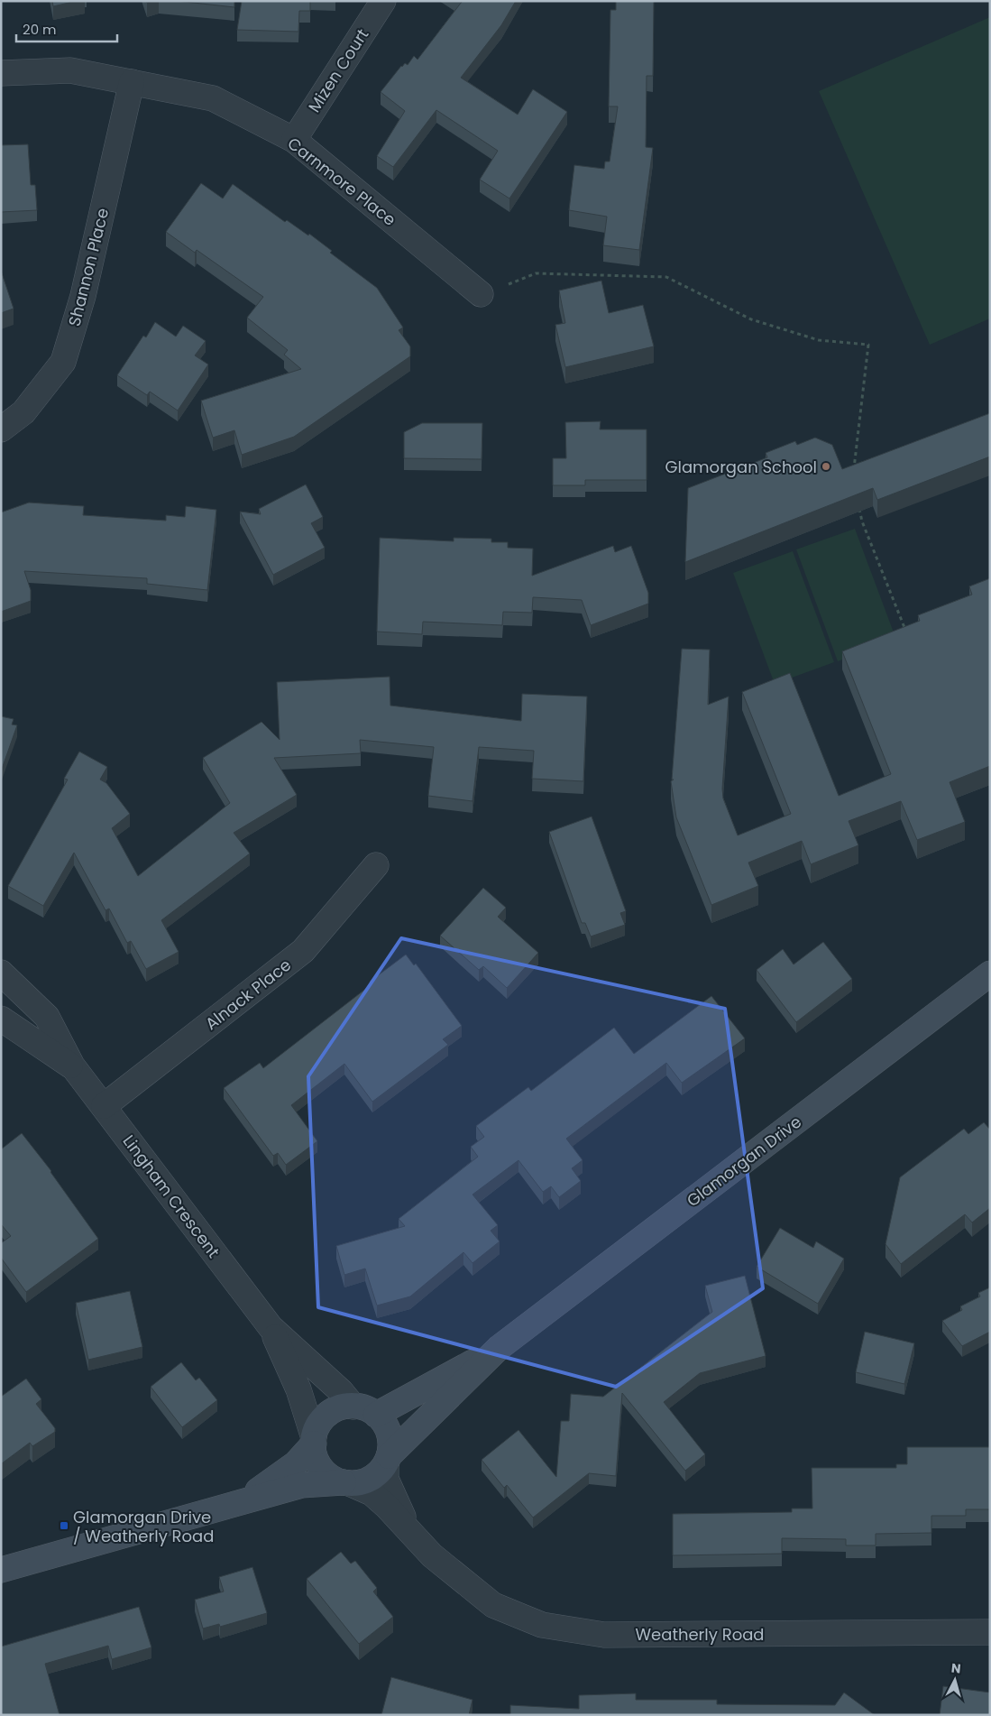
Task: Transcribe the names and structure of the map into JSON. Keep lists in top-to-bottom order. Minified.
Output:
{"streets":{"street":["Mizen Court","Carnmore Place","Shannon Place","Alnack Place","Glamorgan Drive","Lingham Crescent","Weatherly Road"]},"crossings":[["Mizen Court","Carnmore Place"],["Carnmore Place","Shannon Place"],["Alnack Place","Lingham Crescent"],["Glamorgan Drive","Lingham Crescent"],["Glamorgan Drive","Weatherly Road"],["Lingham Crescent","Weatherly Road"]],"places":{"other":["Glamorgan School"],"transit":["Glamorgan Drive / Weatherly Road"]},"scale_bar":"20 m","north":"top"}
